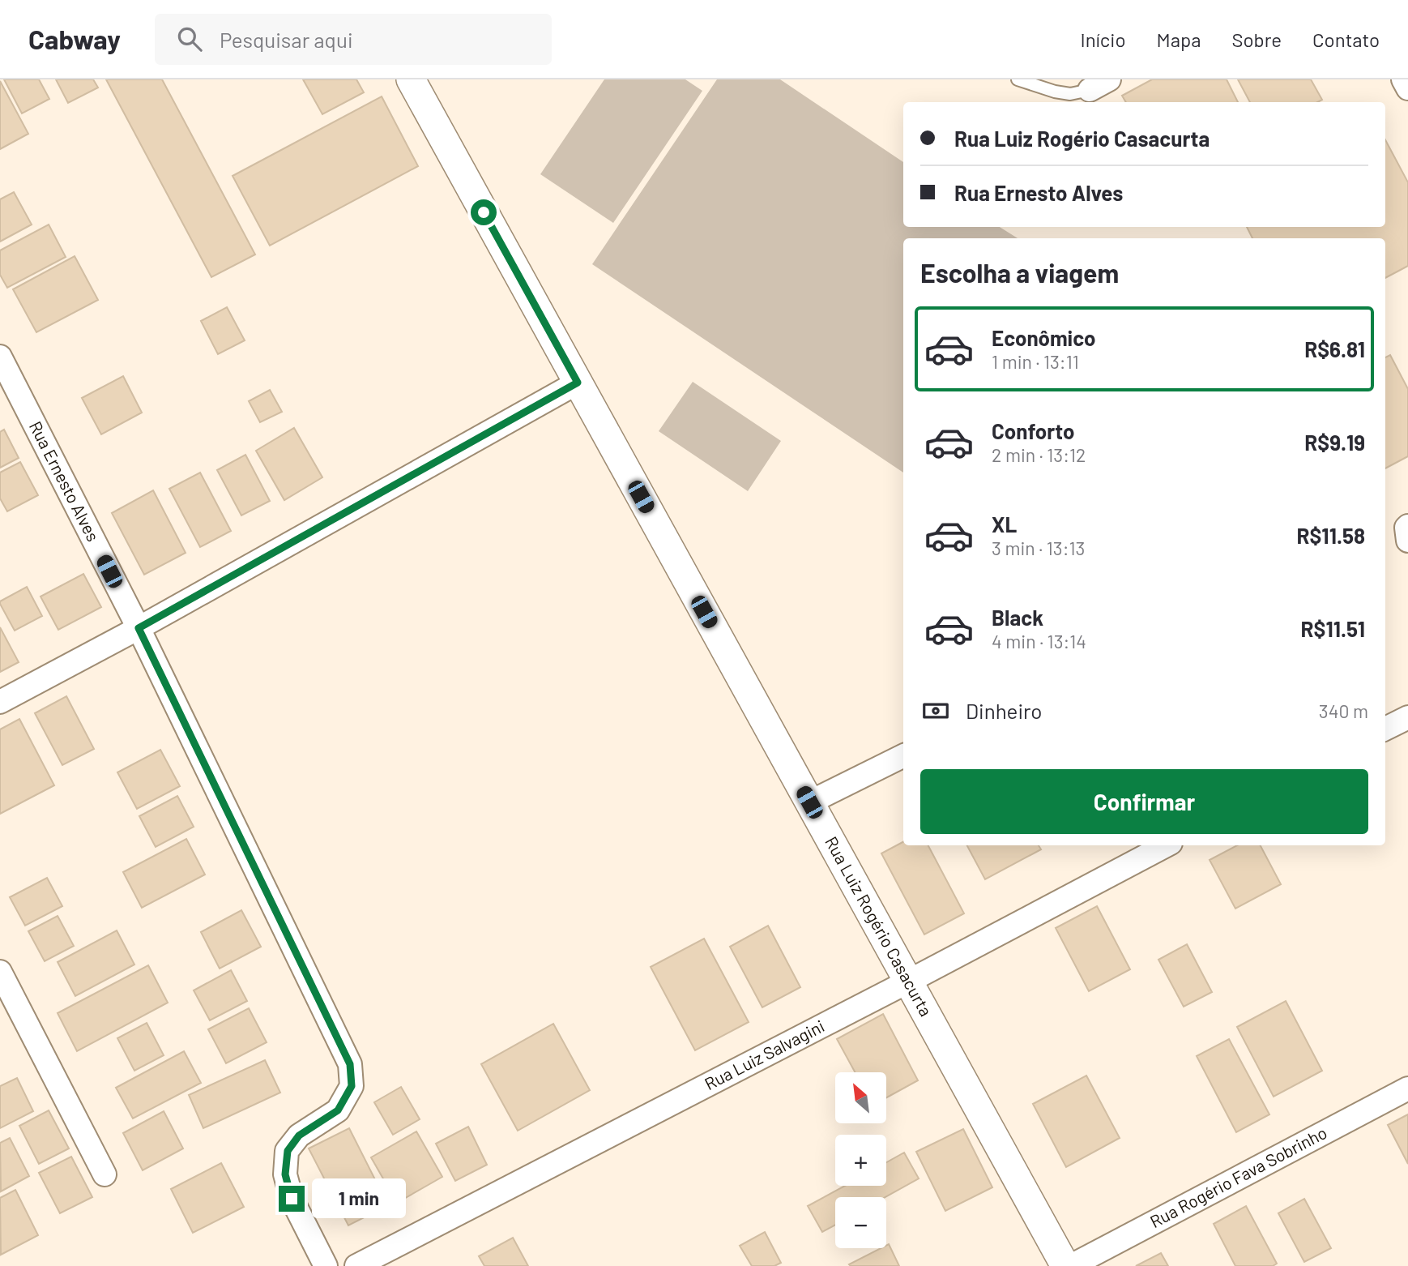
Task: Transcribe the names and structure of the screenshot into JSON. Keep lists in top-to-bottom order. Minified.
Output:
{"streets":{"street":["Rua Ernesto Alves","Rua Luiz Rogério Casacurta","Rua Luiz Salvagini","Rua Rogério Fava Sobrinho"]},"crossings":[["Rua Luiz Rogério Casacurta","Rua Luiz Salvagini"]],"north":"top left","page":{"header":"Cabway","search":"Pesquisar aqui","nav":["Início","Mapa","Sobre","Contato"],"banner":["Rua Luiz Rogério Casacurta","Rua Ernesto Alves"],"heading":"Escolha a viagem","list":[{"name":"Econômico","note":"1 min · 13:11","value":"R$6.81"},{"name":"Conforto","note":"2 min · 13:12","value":"R$9.19"},{"name":"XL","note":"3 min · 13:13","value":"R$11.58"},{"name":"Black","note":"4 min · 13:14","value":"R$11.51"}],"pay":["Dinheiro","340 m"],"buttons":"Confirmar","map_buttons":["+","−"],"bubble":"1 min"}}
